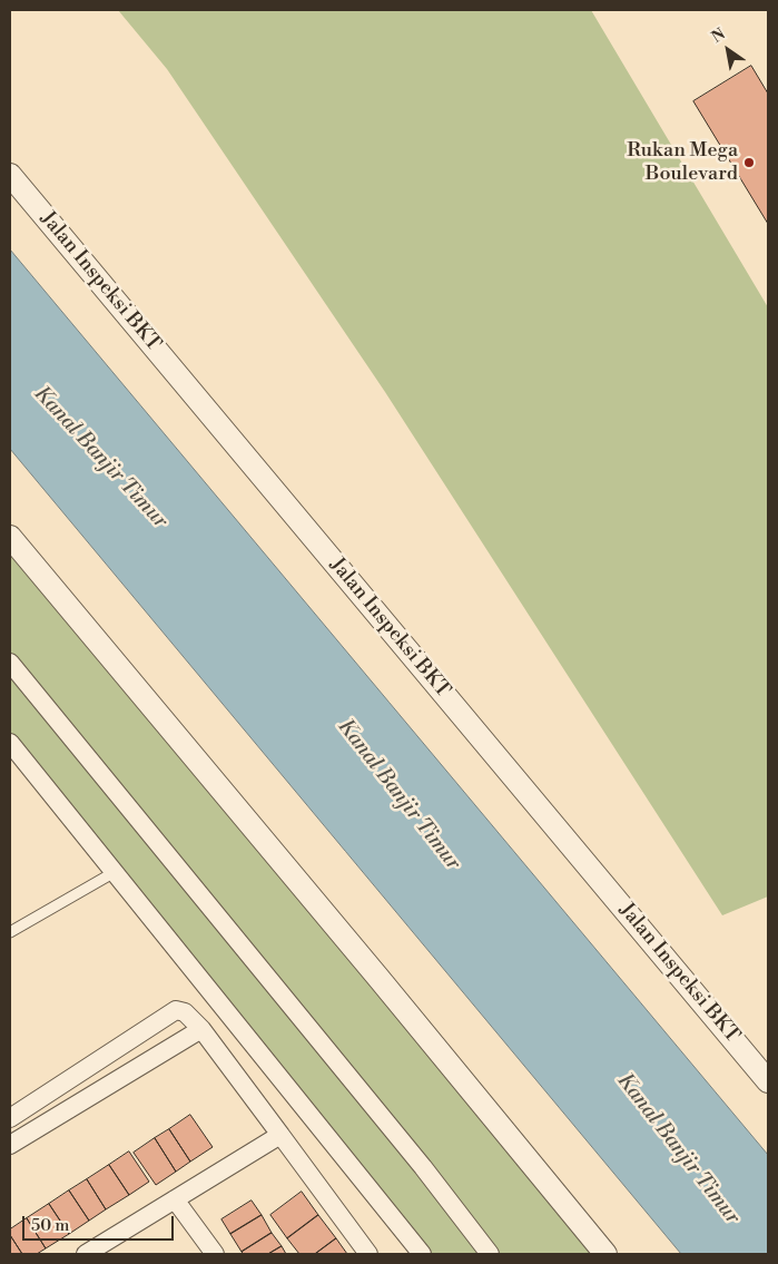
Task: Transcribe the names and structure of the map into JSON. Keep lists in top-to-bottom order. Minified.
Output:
{"streets":{"street":["Jalan Inspeksi BKT"]},"water":["Kanal Banjir Timur"],"places":["Rukan Mega Boulevard"],"scale_bar":"50 m","north":"top left"}
